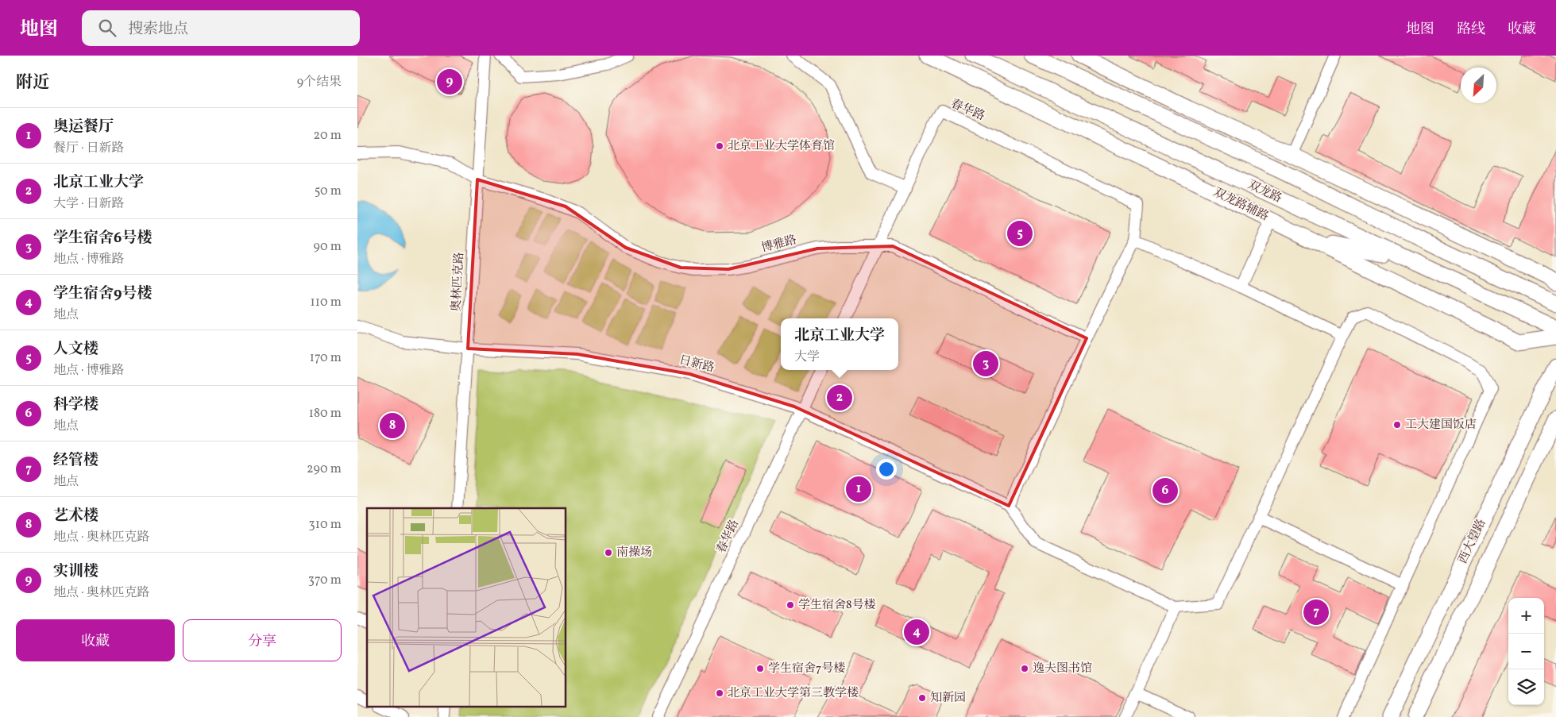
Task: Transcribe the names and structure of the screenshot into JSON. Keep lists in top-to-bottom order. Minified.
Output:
{"streets":{"main road":["双龙路","双龙路辅路","西大望路"],"street":["春华路","博雅路","奥林匹克路","日新路"]},"crossings":[["春华路","博雅路"],["春华路","日新路"],["博雅路","奥林匹克路"],["奥林匹克路","日新路"]],"places":["北京工业大学体育馆","工大建国饭店","南操场","学生宿舍8号楼","学生宿舍7号楼","逸夫图书馆","北京工业大学第三教学楼","知新园"],"north":"bottom left","page":{"header":"地图","search":"搜索地点","nav":["地图","路线","收藏"],"heading":["附近","9个结果"],"pins":["9","5","3","2","8","1","6","7","4"],"list":[{"mark":"1","name":"奥运餐厅","note":"餐厅 · 日新路","value":"20 m"},{"mark":"2","name":"北京工业大学","note":"大学 · 日新路","value":"50 m"},{"mark":"3","name":"学生宿舍6号楼","note":"地点 · 博雅路","value":"90 m"},{"mark":"4","name":"学生宿舍9号楼","note":"地点","value":"110 m"},{"mark":"5","name":"人文楼","note":"地点 · 博雅路","value":"170 m"},{"mark":"6","name":"科学楼","note":"地点","value":"180 m"},{"mark":"7","name":"经管楼","note":"地点","value":"290 m"},{"mark":"8","name":"艺术楼","note":"地点 · 奥林匹克路","value":"310 m"},{"mark":"9","name":"实训楼","note":"地点 · 奥林匹克路","value":"370 m"}],"popup":["北京工业大学","大学"],"map_buttons":["+","−"],"buttons":["收藏","分享"]}}
